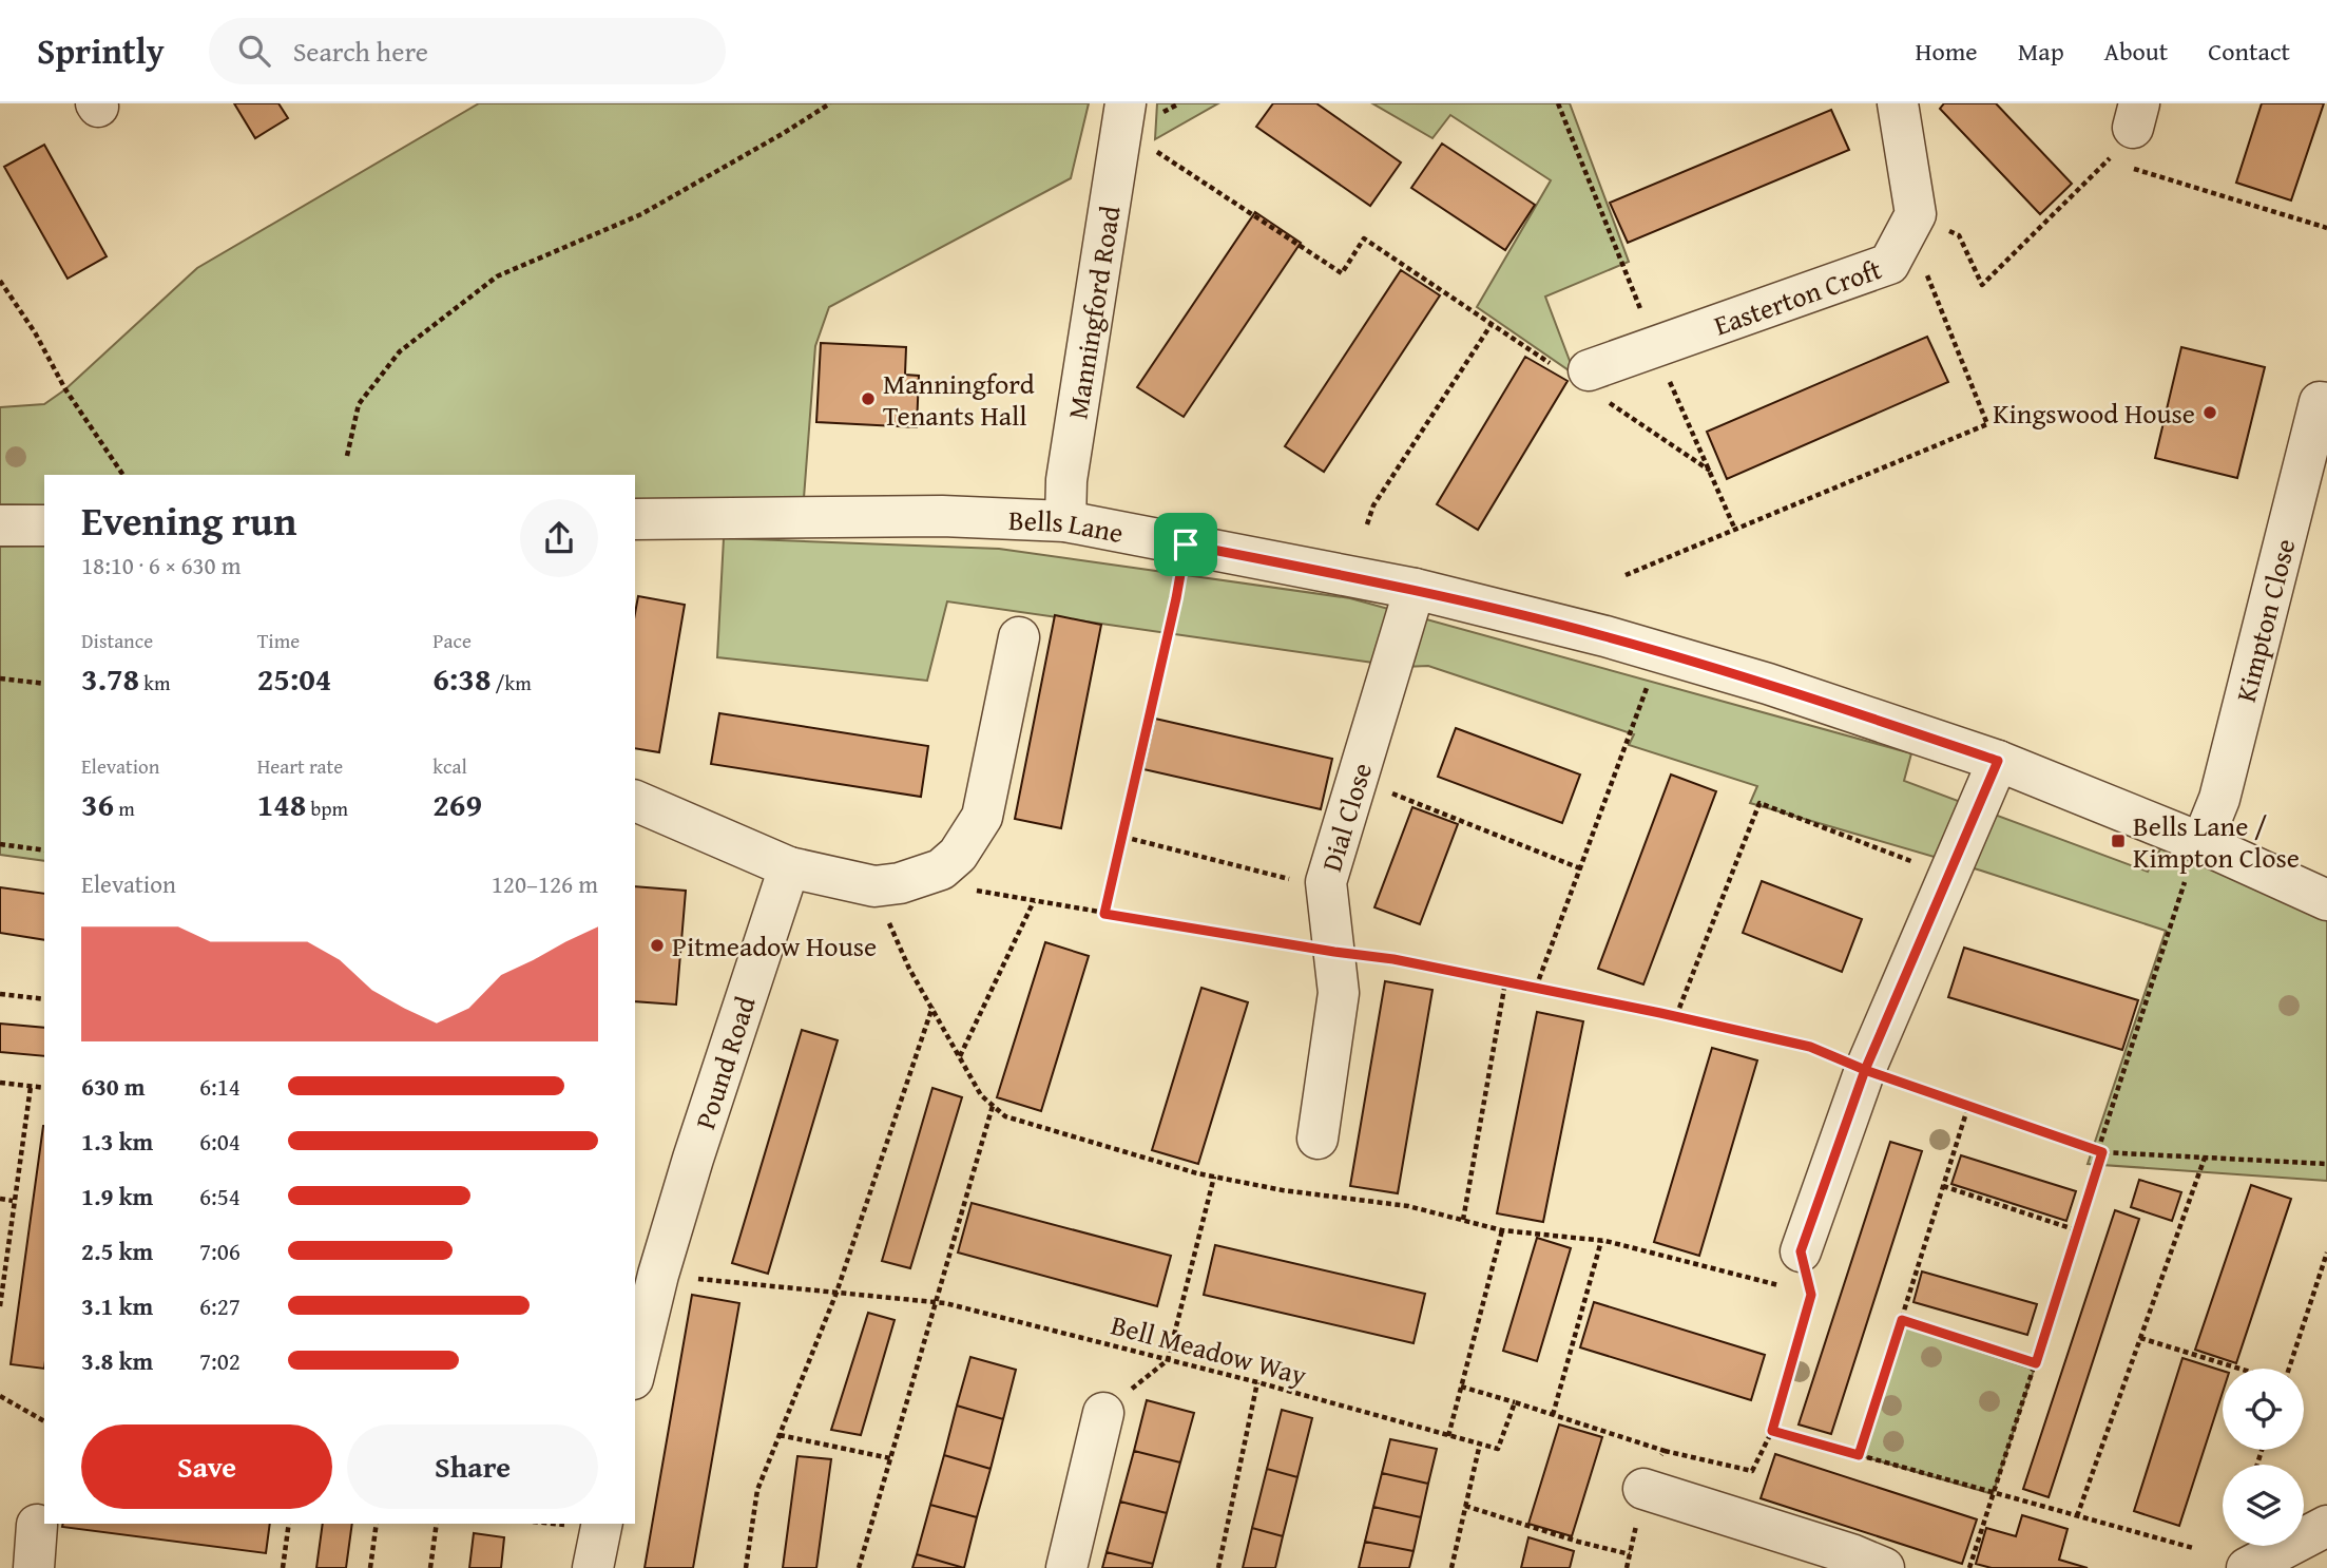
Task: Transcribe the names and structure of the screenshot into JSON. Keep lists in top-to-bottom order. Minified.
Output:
{"streets":{"street":["Easterton Croft","Manningford Road","Bells Lane","Kimpton Close","Dial Close","Pound Road"],"path":["Bell Meadow Way"]},"crossings":[["Manningford Road","Bells Lane"],["Bells Lane","Kimpton Close"],["Bells Lane","Dial Close"],["Pound Road","Bell Meadow Way"]],"places":{"other":["Manningford Tenants Hall","Kingswood House","Pitmeadow House"],"transit":["Bells Lane / Kimpton Close"]},"page":{"header":"Sprintly","search":"Search here","nav":["Home","Map","About","Contact"],"heading":["Evening run","18:10 · 6 × 630 m"],"stats":[["Distance","3.78 km"],["Time","25:04"],["Pace","6:38 /km"],["Elevation","36 m"],["Heart rate","148 bpm"],["kcal","269"]],"chart":["Elevation","120–126 m"],"list":[{"name":"630 m","note":"6:14"},{"name":"1.3 km","note":"6:04"},{"name":"1.9 km","note":"6:54"},{"name":"2.5 km","note":"7:06"},{"name":"3.1 km","note":"6:27"},{"name":"3.8 km","note":"7:02"}],"buttons":["Save","Share"]}}
